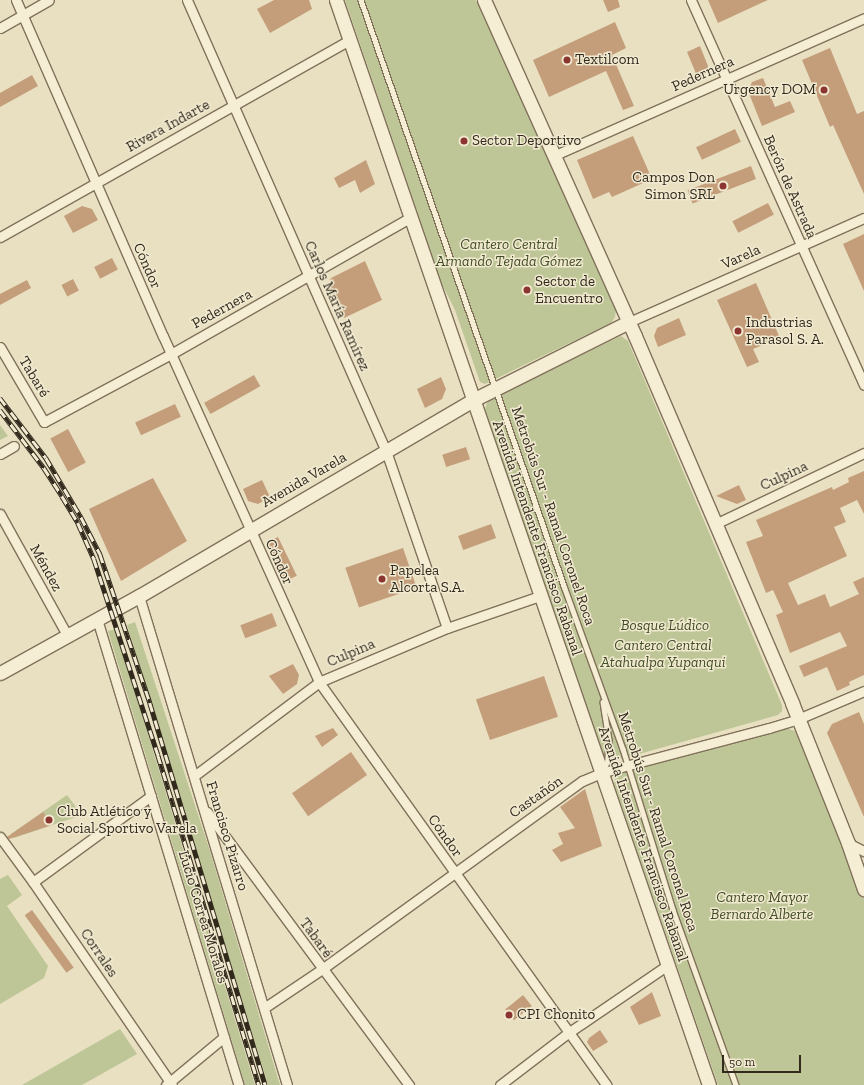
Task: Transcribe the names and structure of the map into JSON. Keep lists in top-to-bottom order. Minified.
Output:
{"streets":{"main road":["Avenida Varela","Avenida Intendente Francisco Rabanal"],"street":["Pedernera","Rivera Indarte","Berón de Astrada","Varela","Cóndor","Carlos María Ramírez","Tabaré","Culpina","Méndez","Castañón","Francisco Pizarro","Lucio Correa Morales","Corrales"],"lane":["Metrobús Sur - Ramal Coronel Roca"]},"crossings":[["Pedernera","Berón de Astrada"],["Pedernera","Cóndor"],["Pedernera","Carlos María Ramírez"],["Pedernera","Tabaré"],["Pedernera","Avenida Intendente Francisco Rabanal"],["Rivera Indarte","Cóndor"],["Rivera Indarte","Carlos María Ramírez"],["Rivera Indarte","Avenida Intendente Francisco Rabanal"],["Berón de Astrada","Varela"],["Varela","Avenida Varela"],["Cóndor","Culpina"],["Cóndor","Avenida Varela"],["Cóndor","Castañón"],["Carlos María Ramírez","Culpina"],["Carlos María Ramírez","Avenida Varela"],["Tabaré","Castañón"],["Tabaré","Francisco Pizarro"],["Culpina","Avenida Intendente Francisco Rabanal"],["Culpina","Francisco Pizarro"],["Avenida Varela","Metrobús Sur - Ramal Coronel Roca"],["Avenida Varela","Avenida Intendente Francisco Rabanal"],["Avenida Varela","Méndez"],["Avenida Varela","Francisco Pizarro"],["Avenida Varela","Lucio Correa Morales"],["Metrobús Sur - Ramal Coronel Roca","Castañón"],["Avenida Intendente Francisco Rabanal","Castañón"],["Castañón","Francisco Pizarro"]],"parks":["Cantero Central Armando Tejada Gómez","Bosque Lúdico","Cantero Central Atahualpa Yupanqui","Cantero Mayor Bernardo Alberte"],"places":["Textilcom","Urgency DOM","Sector Deportivo","Campos Don Simon SRL","Sector de Encuentro","Industrias Parasol S. A.","Papelea Alcorta S.A.","Club Atlético y Social Sportivo Varela","CPI Chonito"],"scale_bar":"50 m"}
